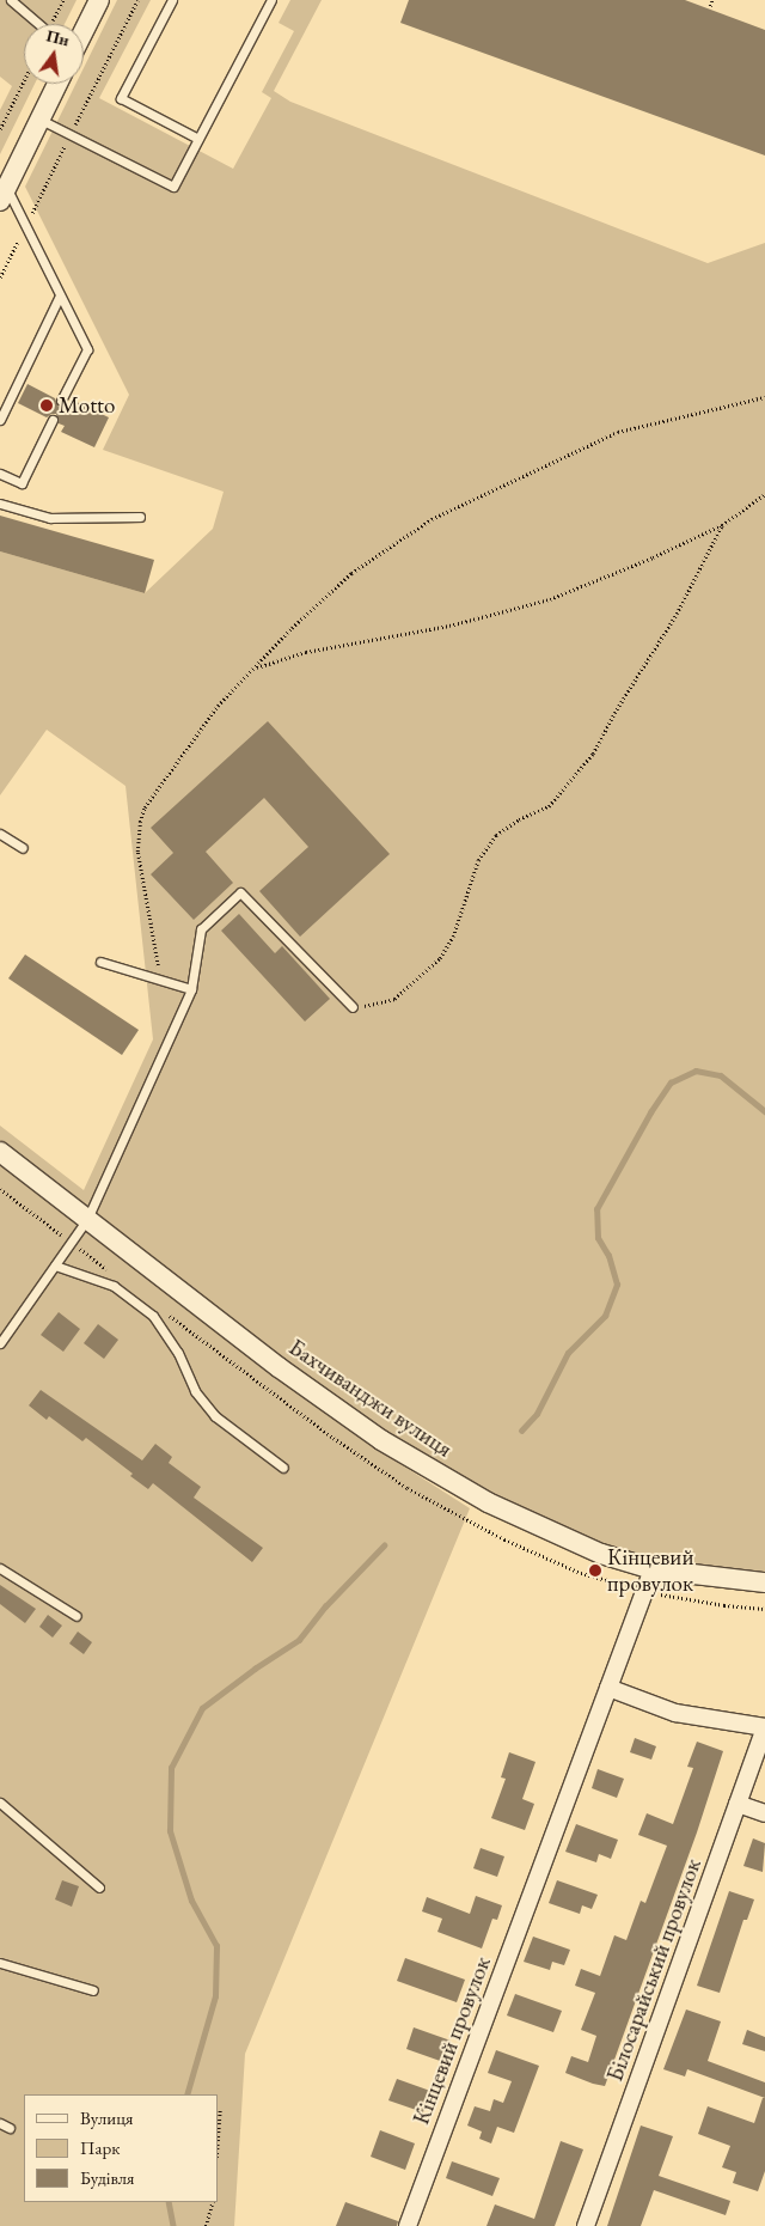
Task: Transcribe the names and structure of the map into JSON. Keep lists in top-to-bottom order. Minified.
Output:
{"streets":{"street":["Бахчиванджи вулиця","Білосарайський провулок","Кінцевий провулок"]},"crossings":[["Бахчиванджи вулиця","Кінцевий провулок"]],"places":["Motto","Кінцевий провулок"],"legend":["Вулиця","Парк","Будівля"],"north":"top"}
